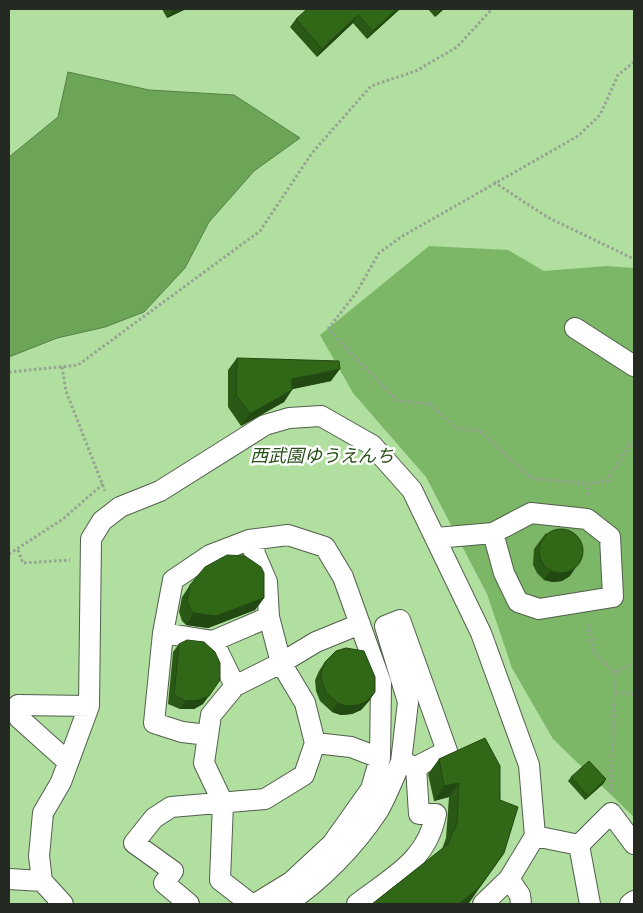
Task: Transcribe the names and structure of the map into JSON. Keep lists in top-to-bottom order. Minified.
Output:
{"parks":["西武園ゆうえんち"]}
